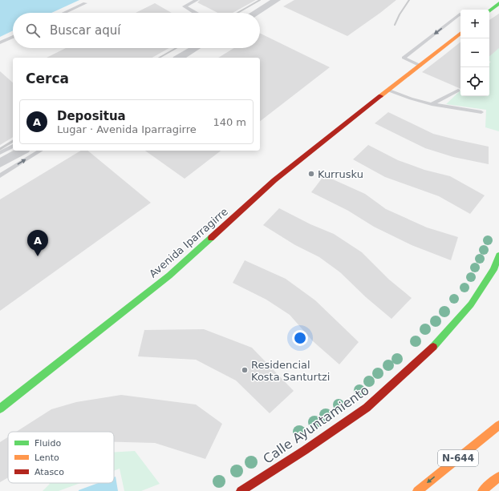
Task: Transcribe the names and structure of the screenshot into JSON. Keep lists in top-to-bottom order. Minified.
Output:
{"streets":{"main road":["Avenida Iparragirre","Calle Ayuntamiento","N-644"]},"places":["Kurrusku","Residencial Kosta Santurtzi"],"legend":["Fluido","Lento","Atasco"],"page":{"map_buttons":["+","−"],"search":"Buscar aquí","heading":"Cerca","list":[{"mark":"A","name":"Depositua","note":"Lugar · Avenida Iparragirre","value":"140 m"}],"pins":"A"}}
